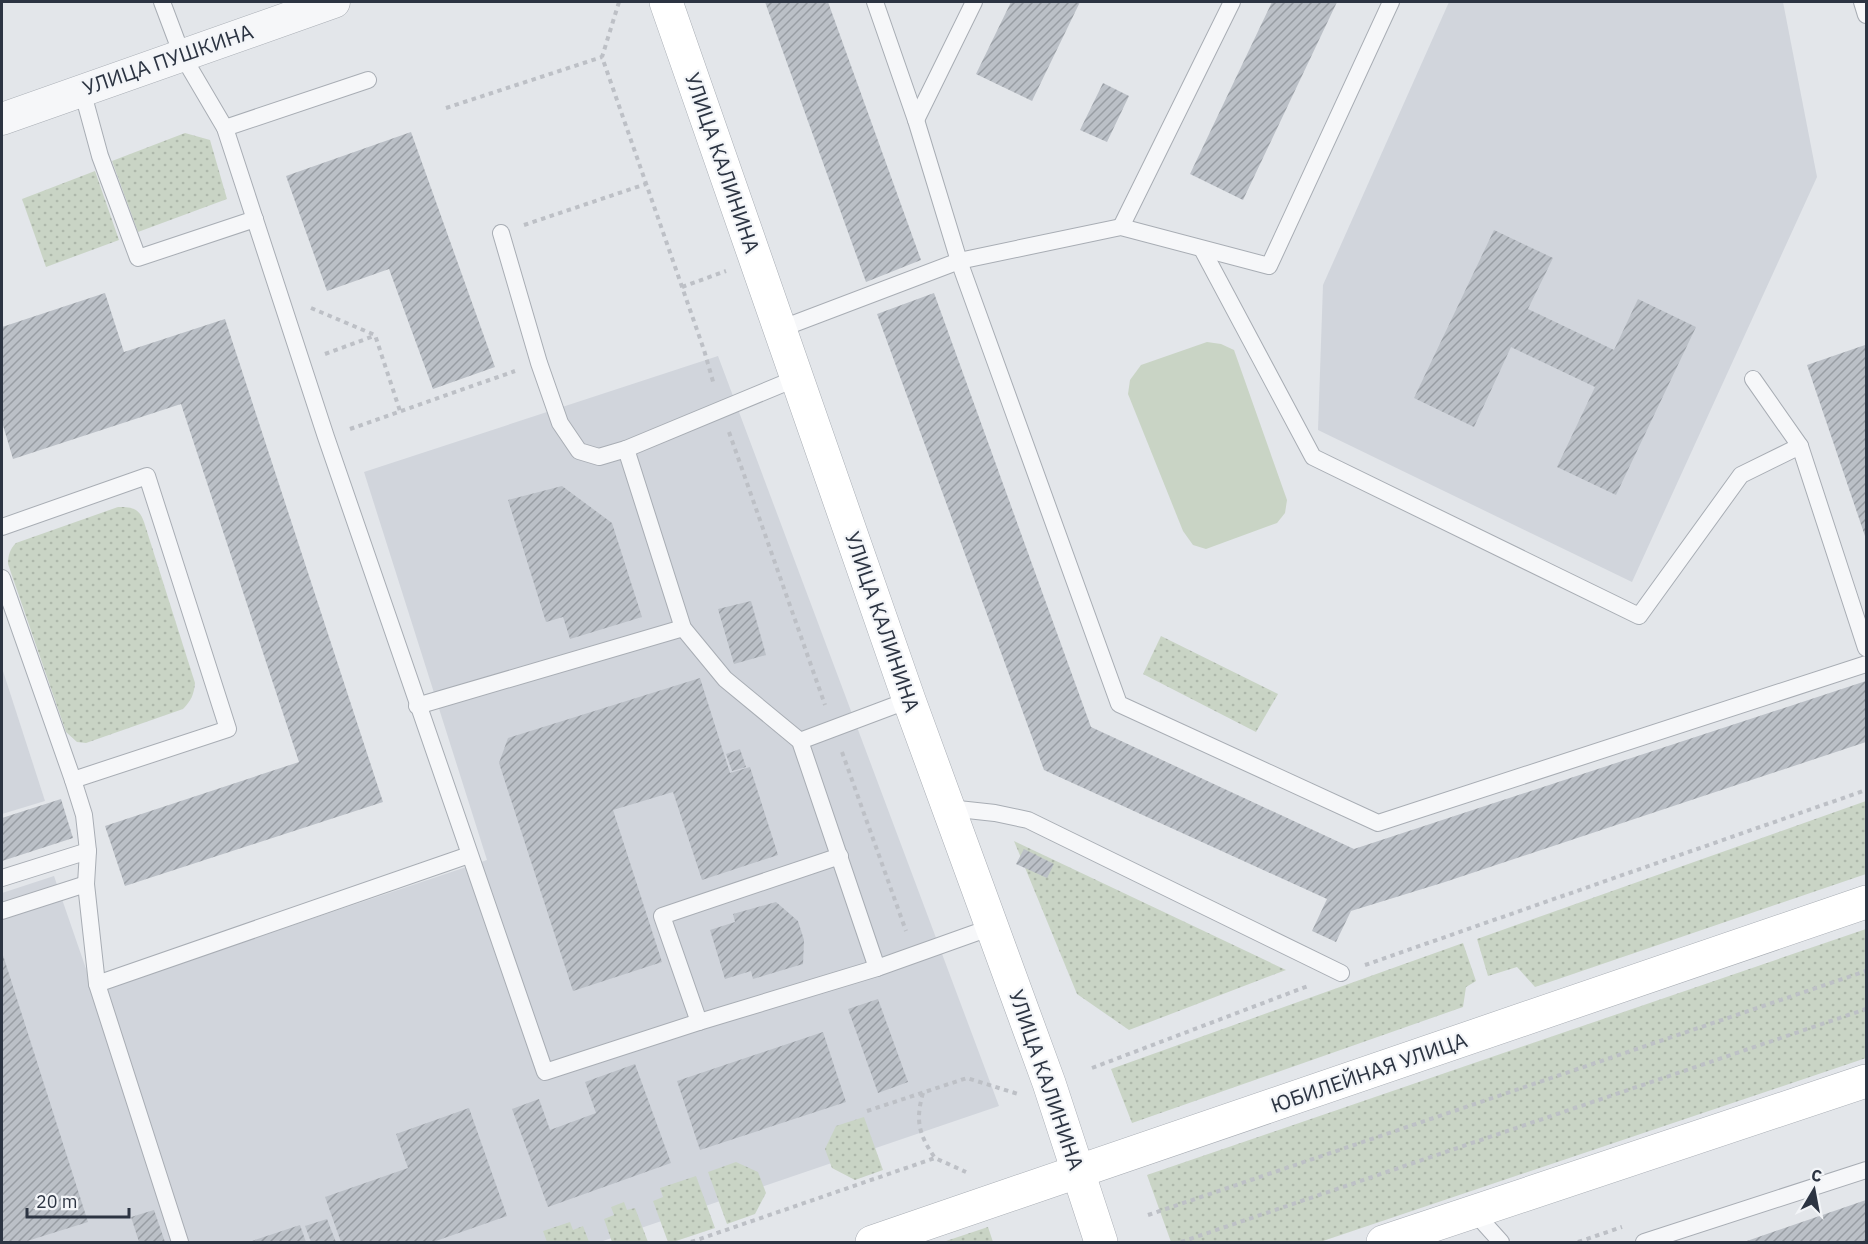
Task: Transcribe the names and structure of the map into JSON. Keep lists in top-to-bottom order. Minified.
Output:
{"streets":{"main road":["УЛИЦА КАЛИНИНА","ЮБИЛЕЙНАЯ УЛИЦА"],"street":["УЛИЦА ПУШКИНА"]},"crossings":[["УЛИЦА КАЛИНИНА","ЮБИЛЕЙНАЯ УЛИЦА"]],"scale_bar":"20 m","north":"top"}
